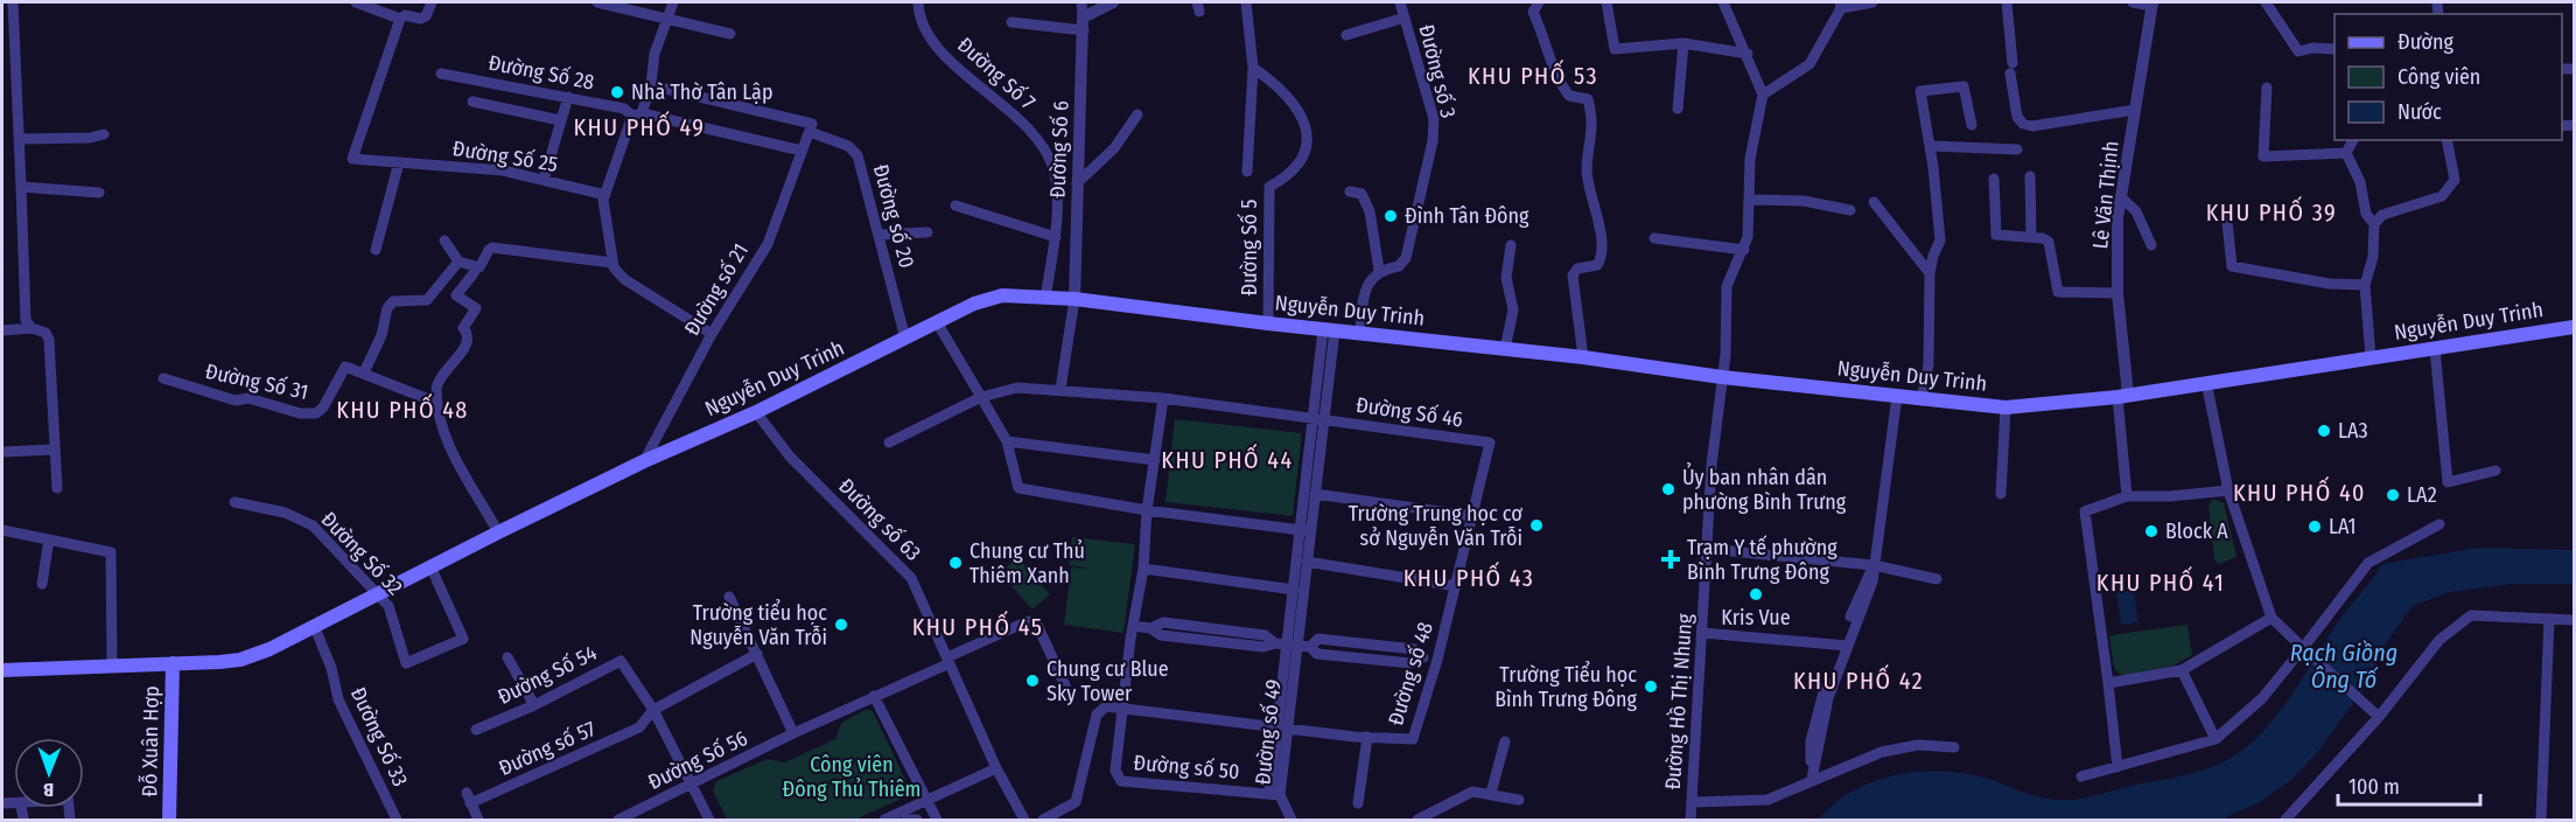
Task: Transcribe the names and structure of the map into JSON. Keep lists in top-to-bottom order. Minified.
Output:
{"streets":{"main road":["Nguyễn Duy Trinh","Đỗ Xuân Hợp"],"street":["Đường số 3","Đường Số 28","Đường Số 7","Đường Số 6","Đường Số 25","Lê Văn Thịnh","Đường số 20","Đường Số 5","Đường số 21","Đường Số 31","Đường Số 46","Đường số 63","Đường Số 32","Đường số 48","Đường Số 54","Đường Hồ Thị Nhung","Đường số 49","Đường Số 33","Đường số 57","Đường Số 56","Đường số 50"]},"crossings":[["Đường Số 28","Đường số 21"],["Đường Số 7","Nguyễn Duy Trinh"],["Đường Số 6","Nguyễn Duy Trinh"],["Lê Văn Thịnh","Nguyễn Duy Trinh"],["Đường số 20","Đường số 21"],["Đường số 20","Nguyễn Duy Trinh"],["Đường Số 5","Nguyễn Duy Trinh"],["Đường số 21","Nguyễn Duy Trinh"],["Nguyễn Duy Trinh","Đường số 63"],["Nguyễn Duy Trinh","Đường Số 32"],["Nguyễn Duy Trinh","Đường Hồ Thị Nhung"],["Nguyễn Duy Trinh","Đường số 49"],["Nguyễn Duy Trinh","Đường Số 33"],["Nguyễn Duy Trinh","Đỗ Xuân Hợp"],["Đường Số 46","Đường số 48"],["Đường Số 46","Đường số 49"],["Đường số 63","Đường Số 56"],["Đường số 48","Đường số 49"],["Đường số 48","Đường số 50"],["Đường Số 54","Đường số 57"],["Đường Số 54","Đường Số 56"],["Đường số 49","Đường số 50"]],"districts":["KHU PHỐ 53","KHU PHỐ 49","KHU PHỐ 39","KHU PHỐ 48","KHU PHỐ 44","KHU PHỐ 40","KHU PHỐ 43","KHU PHỐ 41","KHU PHỐ 45","KHU PHỐ 42"],"water":["Rạch Giồng Ông Tố"],"parks":["Công viên Đông Thủ Thiêm"],"places":{"other":["Nhà Thờ Tân Lập","Đình Tân Đông","LA3","Ủy ban nhân dân phường Bình Trưng","LA2","Trường Trung học cơ sở Nguyễn Văn Trỗi","LA1","Block A","Chung cư Thủ Thiêm Xanh","Kris Vue","Trường tiểu học Nguyễn Văn Trỗi","Chung cư Blue Sky Tower","Trường Tiểu học Bình Trưng Đông"],"health":["Trạm Y tế phường Bình Trưng Đông"]},"legend":["Đường","Công viên","Nước"],"scale_bar":"100 m","north":"bottom"}
